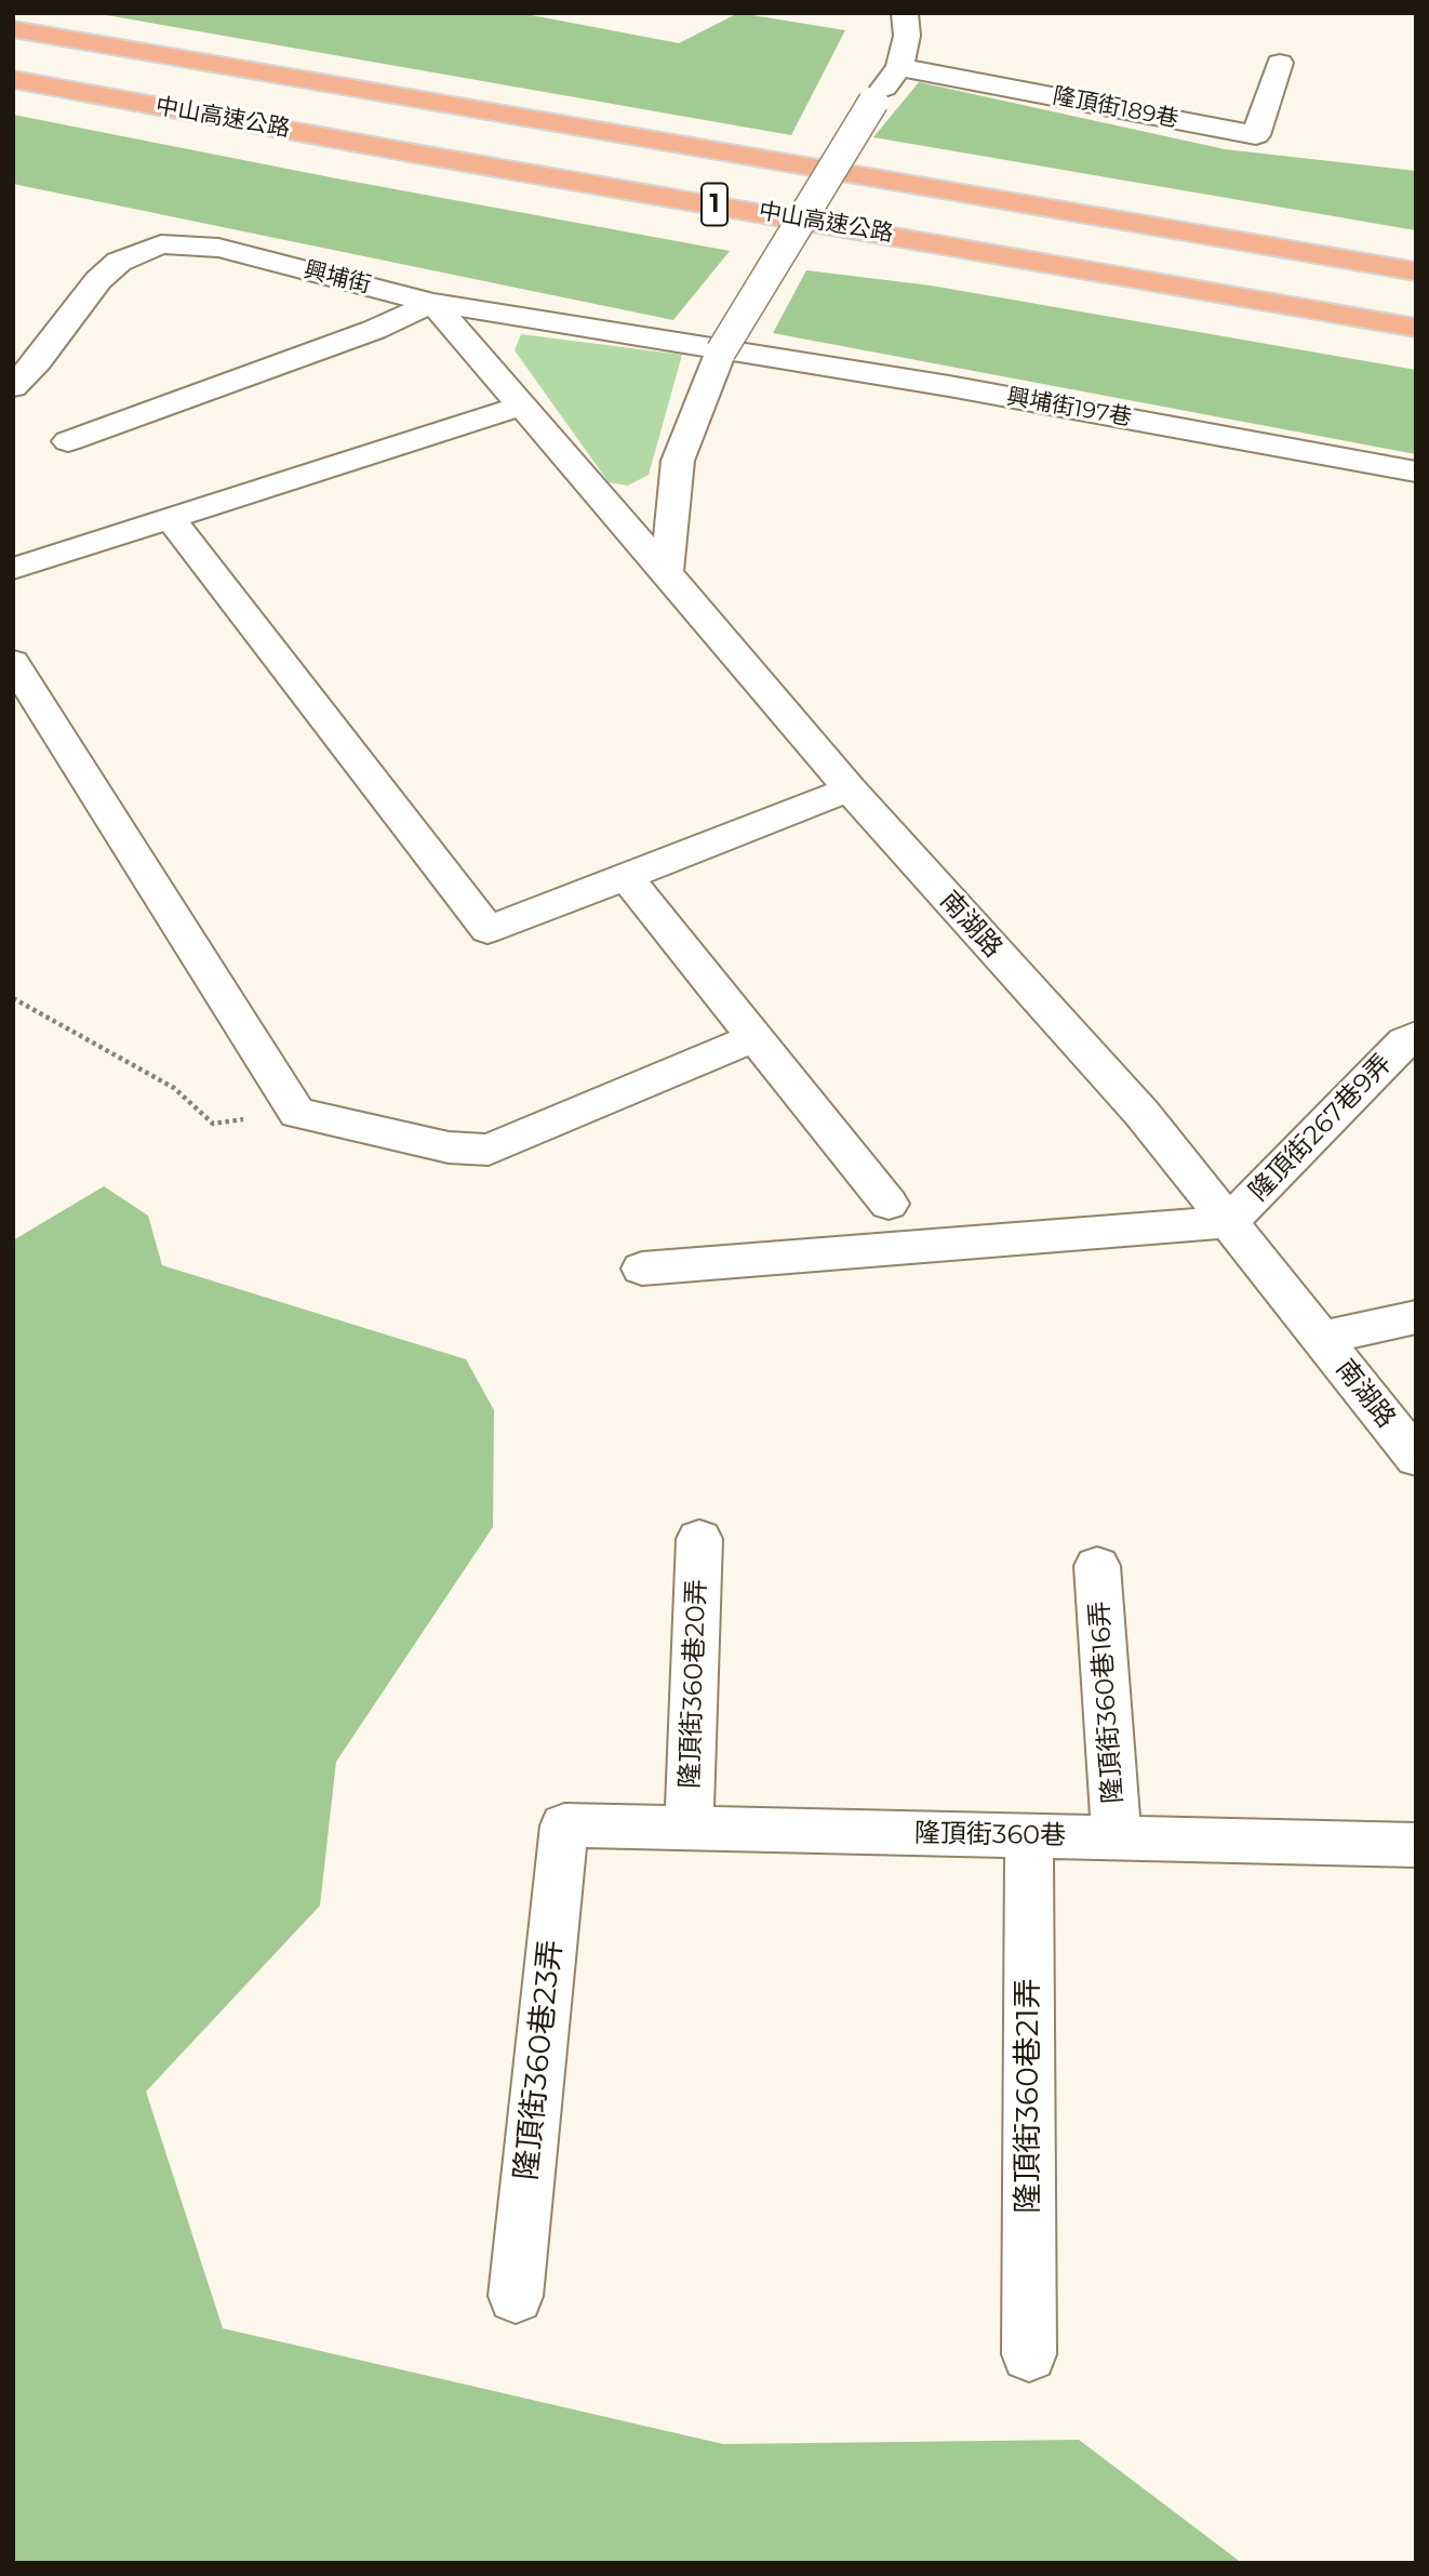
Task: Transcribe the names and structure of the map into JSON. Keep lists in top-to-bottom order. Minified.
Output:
{"streets":{"highway":["中山高速公路","1"],"street":["隆頂街189巷","興埔街","興埔街197巷","南湖路","隆頂街267巷9弄","隆頂街360巷20弄","隆頂街360巷16弄","隆頂街360巷","隆頂街360巷23弄","隆頂街360巷21弄"]},"crossings":[["興埔街","興埔街197巷"],["興埔街","南湖路"],["南湖路","隆頂街267巷9弄"],["隆頂街360巷20弄","隆頂街360巷"],["隆頂街360巷16弄","隆頂街360巷"],["隆頂街360巷","隆頂街360巷23弄"],["隆頂街360巷","隆頂街360巷21弄"]]}
